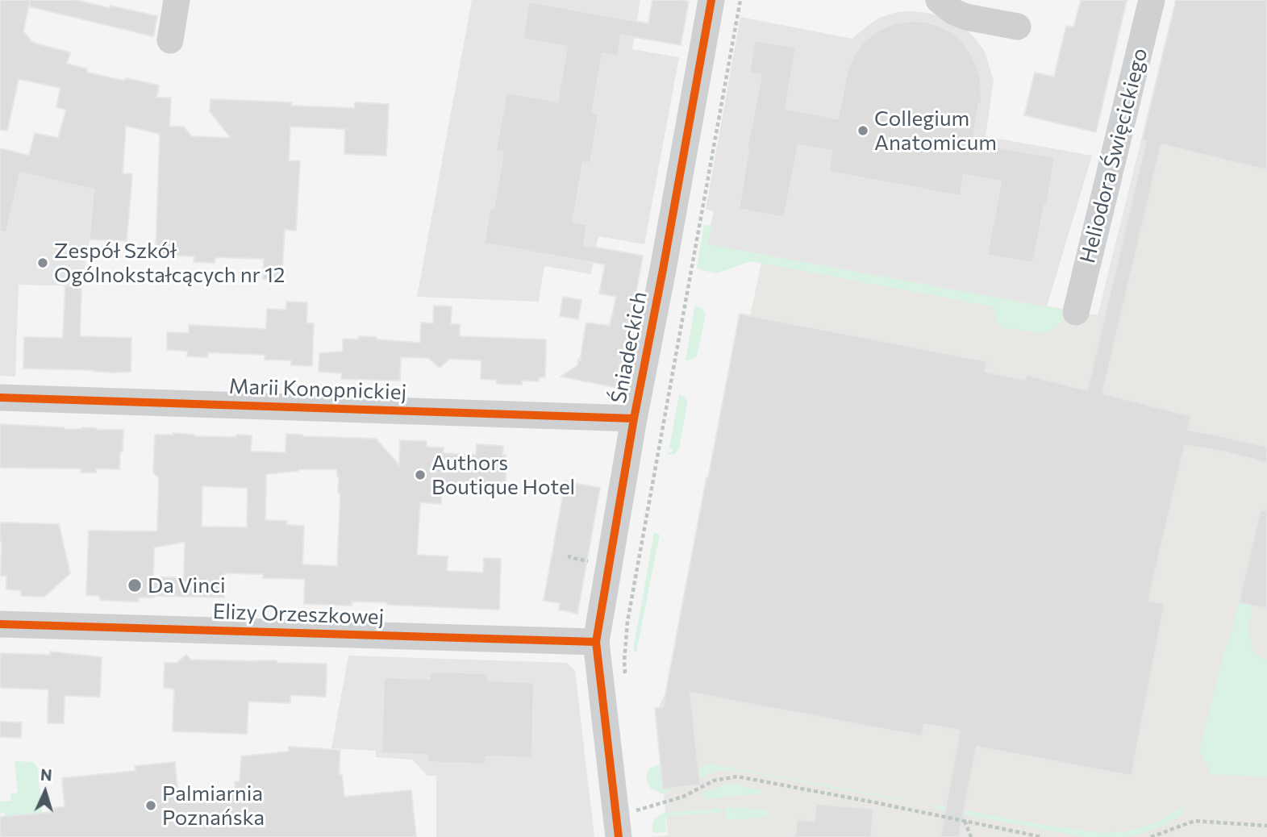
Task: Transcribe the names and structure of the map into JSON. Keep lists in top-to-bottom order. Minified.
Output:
{"streets":{"street":["Heliodora Święcickiego","Śniadeckich","Marii Konopnickiej","Elizy Orzeszkowej"]},"crossings":[["Śniadeckich","Marii Konopnickiej"],["Śniadeckich","Elizy Orzeszkowej"]],"places":["Collegium Anatomicum","Zespół Szkół Ogólnokstałcących nr 12","Authors Boutique Hotel","Da Vinci","Palmiarnia Poznańska"],"north":"top"}
